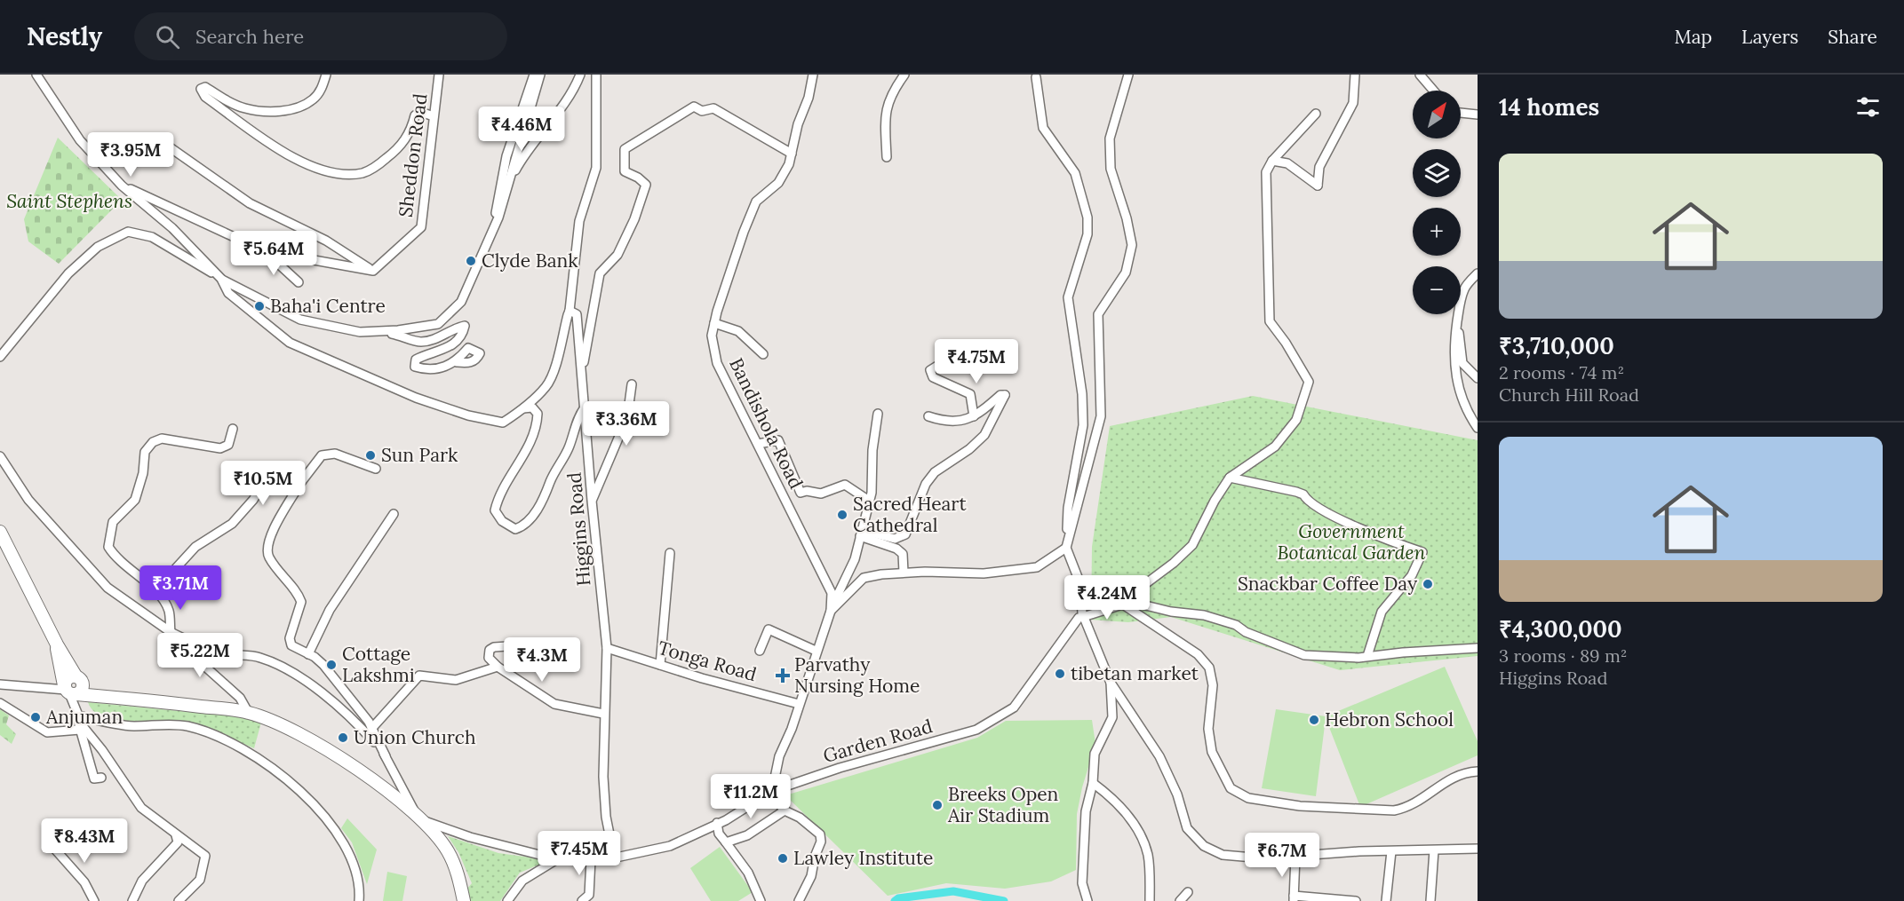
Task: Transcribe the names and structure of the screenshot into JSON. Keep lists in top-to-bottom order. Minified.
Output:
{"streets":{"street":["Sheddon Road","Bandishola Road","Higgins Road","Tonga Road","Garden Road"]},"crossings":[["Bandishola Road","Tonga Road"],["Bandishola Road","Garden Road"],["Higgins Road","Tonga Road"],["Higgins Road","Garden Road"]],"parks":["Saint Stephens","Government Botanical Garden"],"places":{"other":["Clyde Bank","Baha'i Centre","Sun Park","Sacred Heart Cathedral","Snackbar Coffee Day","Cottage Lakshmi","tibetan market","Anjuman","Hebron School","Union Church","Breeks Open Air Stadium","Lawley Institute"],"health":["Parvathy Nursing Home"]},"north":"top right","page":{"header":"Nestly","search":"Search here","nav":["Map","Layers","Share"],"heading":"14 homes","map_buttons":["+","−"],"price":["₹4.46M","₹3.95M","₹5.64M","₹4.75M","₹3.36M","₹10.5M","₹3.71M","₹4.24M","₹5.22M","₹4.3M","₹11.2M","₹8.43M","₹7.45M","₹6.7M"],"list":[{"name":"₹3,710,000","note":"2 rooms · 74 m² · Church Hill Road"},{"name":"₹4,300,000","note":"3 rooms · 89 m² · Higgins Road"}]}}
